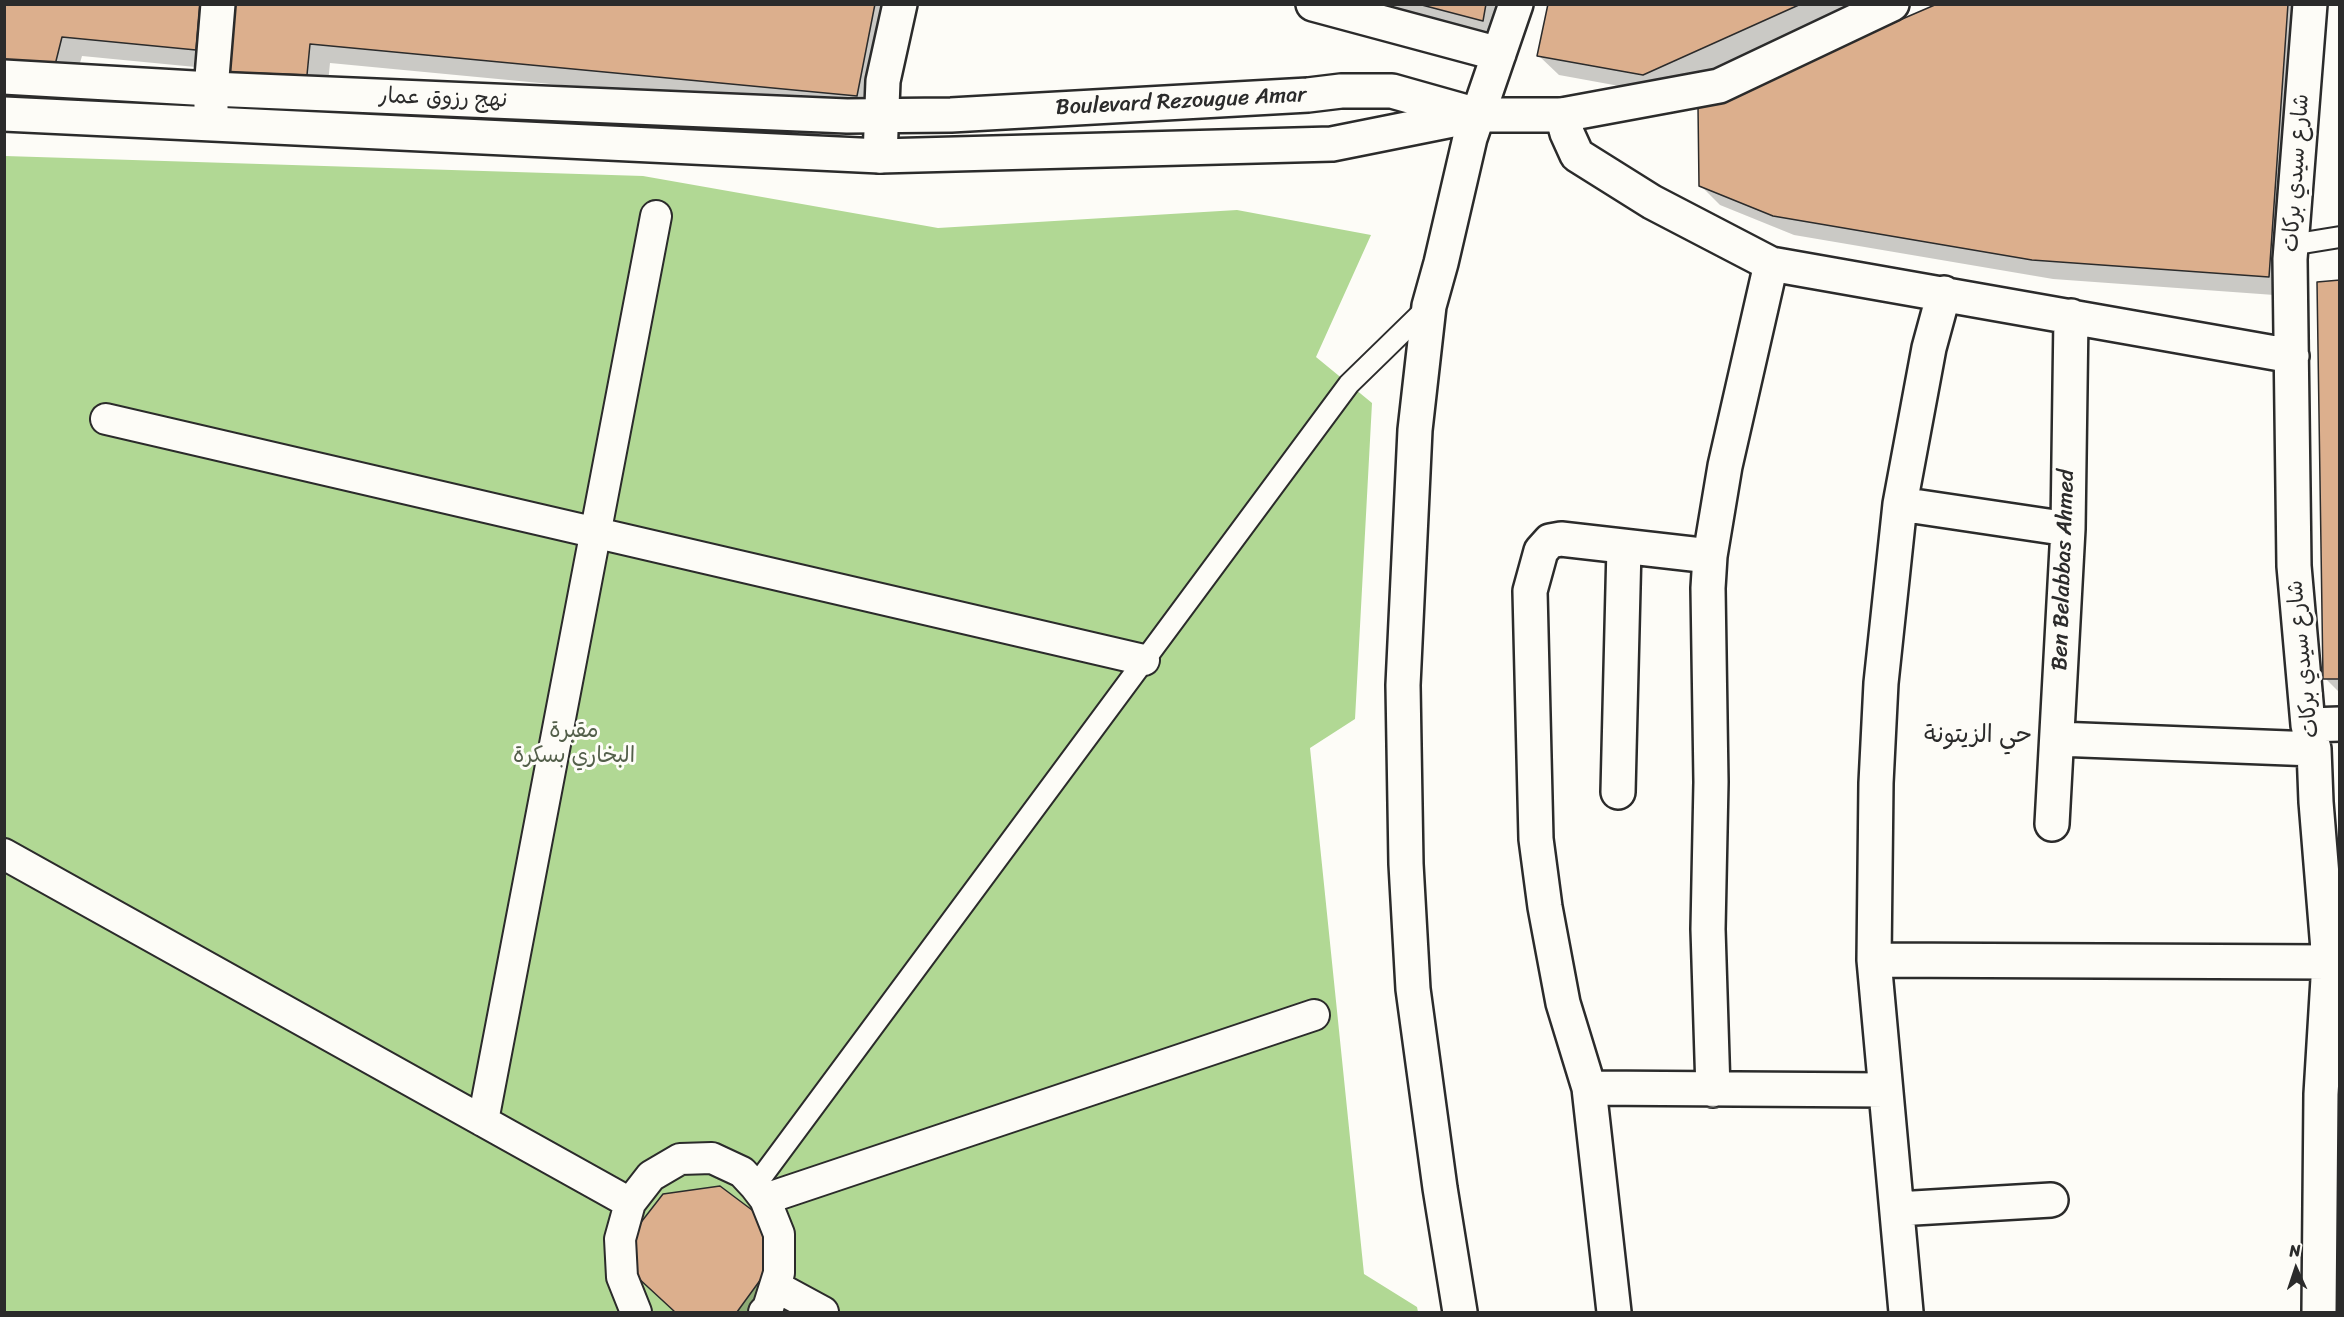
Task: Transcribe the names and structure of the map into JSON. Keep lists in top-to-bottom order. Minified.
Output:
{"streets":{"street":["نهج رزوق عمار","Boulevard Rezougue Amar","شارع سيدي بركات","Ben Belabbas Ahmed"]},"crossings":[["نهج رزوق عمار","Boulevard Rezougue Amar"]],"districts":["حي الزيتونة"],"parks":["مقبرة البخاري بسكرة"],"north":"top"}
